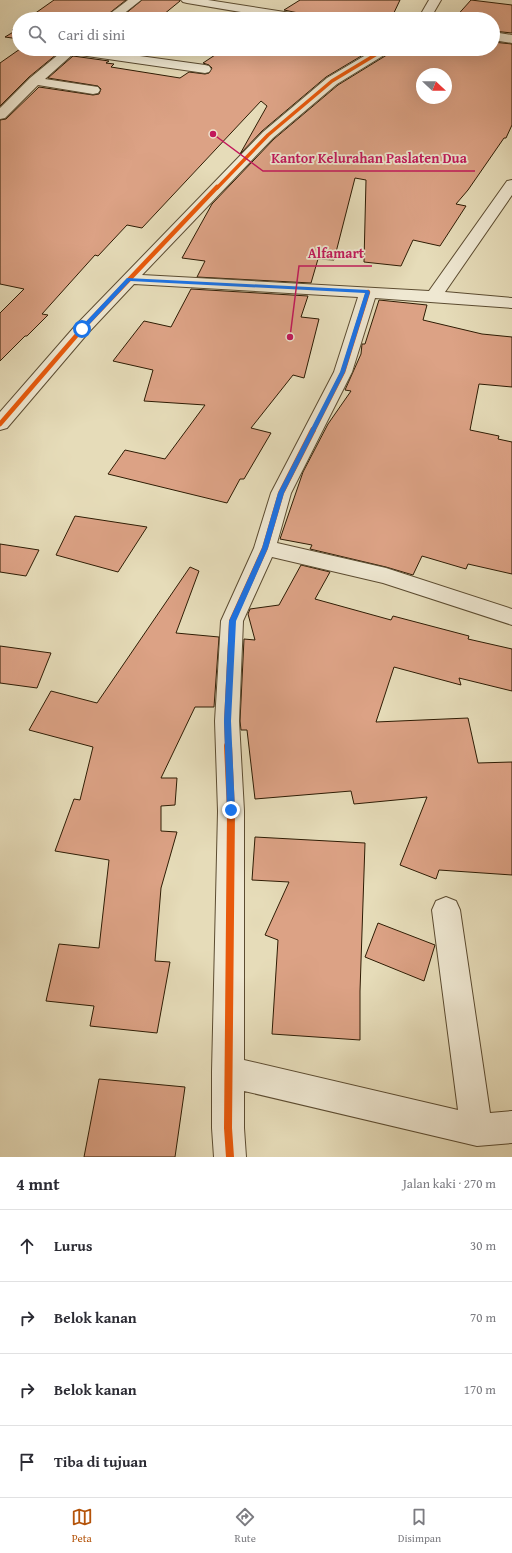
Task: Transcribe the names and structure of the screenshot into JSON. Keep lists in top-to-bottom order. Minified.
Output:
{"places":["Kantor Kelurahan Paslaten Dua","Alfamart"],"north":"right","page":{"search":"Cari di sini","heading":["4 mnt","Jalan kaki · 270 m"],"list":[["Lurus","30 m"],["Belok kanan","70 m"],["Belok kanan","170 m"],"Tiba di tujuan"],"nav":["Peta","Rute","Disimpan"]}}
